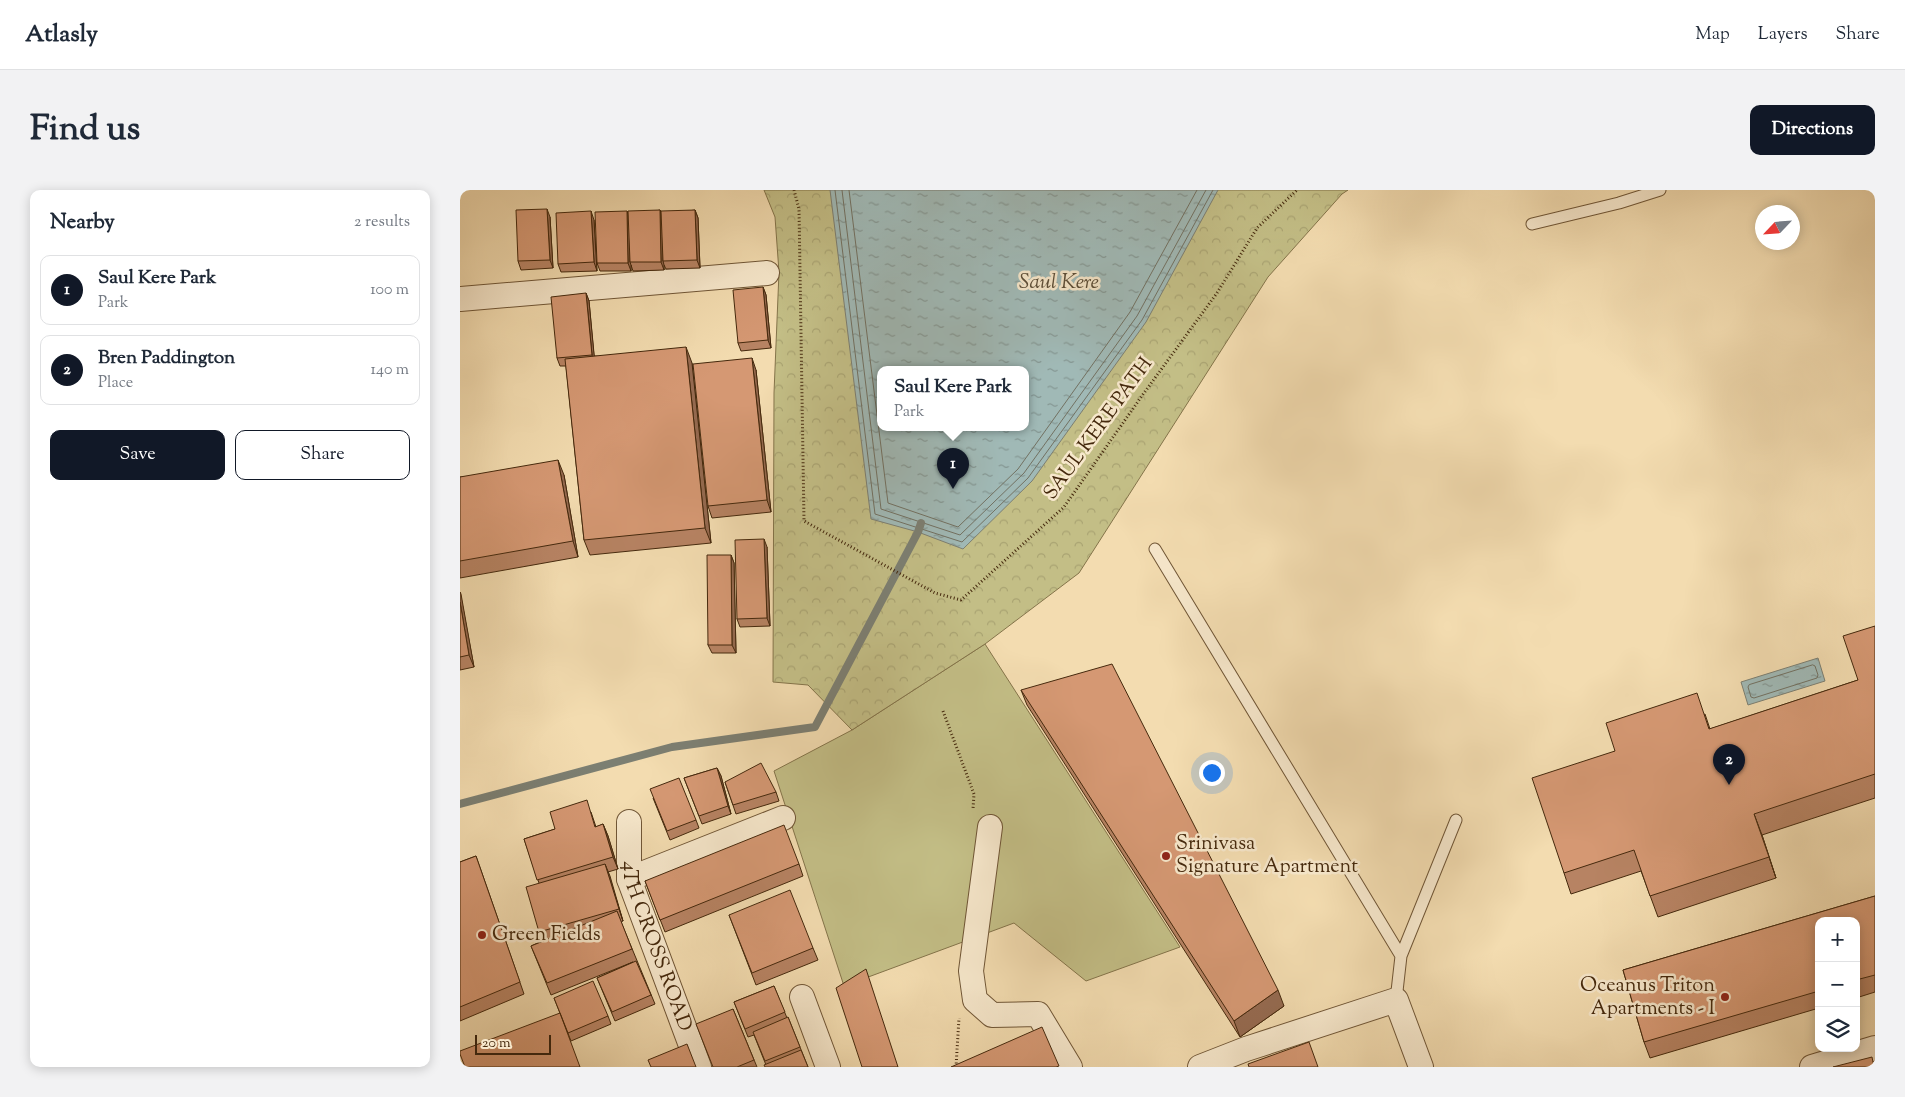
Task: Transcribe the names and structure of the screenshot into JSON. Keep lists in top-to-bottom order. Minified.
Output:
{"streets":{"street":["4TH CROSS ROAD"],"path":["SAUL KERE PATH"]},"water":["Saul Kere"],"places":["Srinivasa Signature Apartment","Green Fields","Oceanus Triton Apartments - I"],"scale_bar":"20 m","north":"bottom left","page":{"header":"Atlasly","nav":["Map","Layers","Share"],"title":"Find us","buttons":["Directions",["Save","Share"]],"heading":["Nearby","2 results"],"list":[{"mark":"1","name":"Saul Kere Park","note":"Park","value":"100 m"},{"mark":"2","name":"Bren Paddington","note":"Place","value":"140 m"}],"popup":["Saul Kere Park","Park"],"pins":["1","2"],"map_buttons":["+","−"],"scale":"20 m"}}
